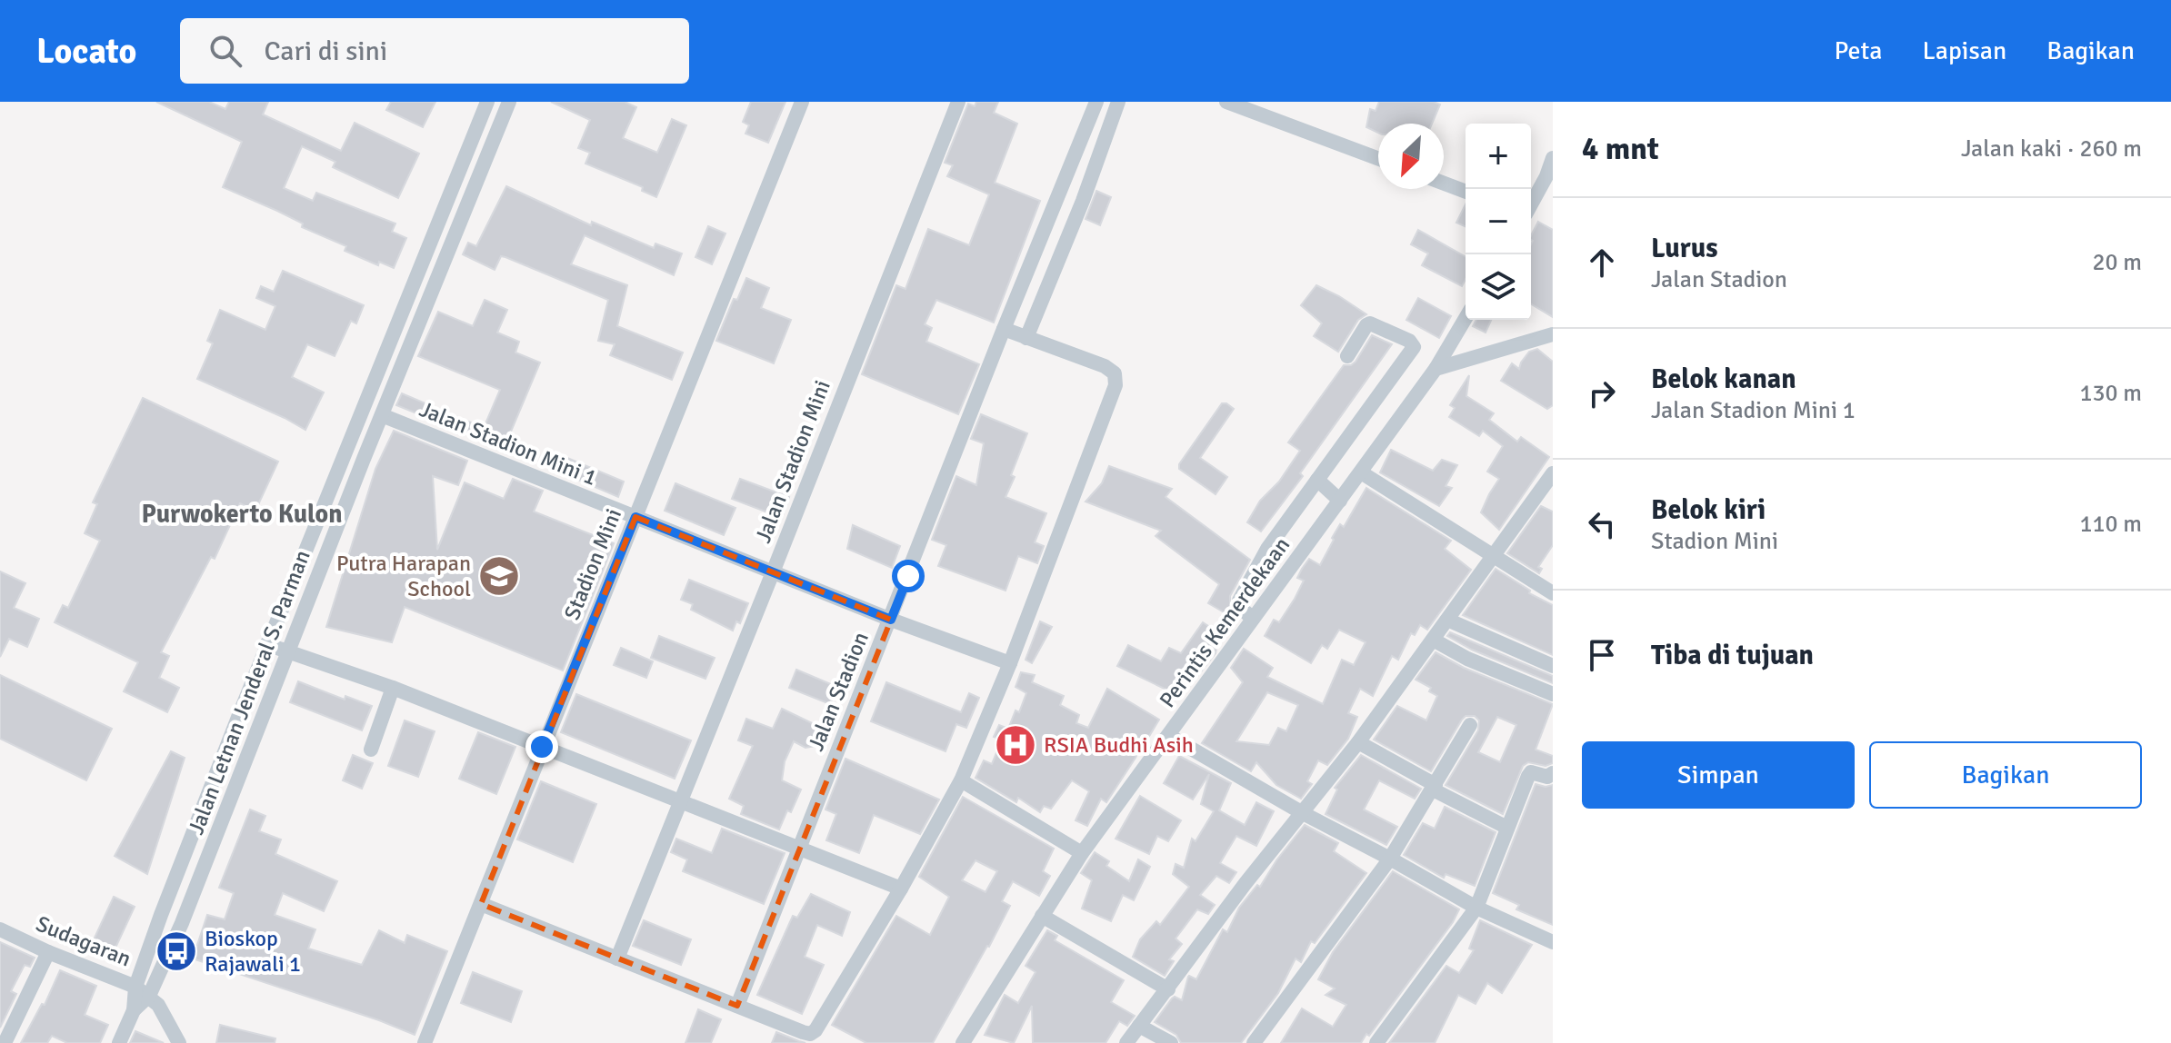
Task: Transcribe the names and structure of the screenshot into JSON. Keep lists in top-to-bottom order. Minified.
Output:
{"streets":{"street":["Jalan Stadion Mini 1","Jalan Stadion Mini","Stadion Mini","Perintis Kemerdekaan","Jalan Stadion","Jalan Letnan Jenderal S. Parman","Sudagaran"]},"crossings":[["Jalan Stadion Mini 1","Jalan Stadion Mini"],["Jalan Stadion Mini 1","Stadion Mini"],["Jalan Stadion Mini 1","Jalan Stadion"],["Jalan Stadion Mini 1","Jalan Letnan Jenderal S. Parman"],["Jalan Letnan Jenderal S. Parman","Sudagaran"]],"districts":["Purwokerto Kulon"],"places":{"school or university":["Putra Harapan School"],"hospital":["RSIA Budhi Asih"],"bus stop":["Bioskop Rajawali 1"]},"north":"bottom left","page":{"header":"Locato","search":"Cari di sini","nav":["Peta","Lapisan","Bagikan"],"heading":["4 mnt","Jalan kaki · 260 m"],"map_buttons":["+","−"],"list":[["Lurus","Jalan Stadion","20 m"],["Belok kanan","Jalan Stadion Mini 1","130 m"],["Belok kiri","Stadion Mini","110 m"],"Tiba di tujuan"],"buttons":["Simpan","Bagikan"]}}
